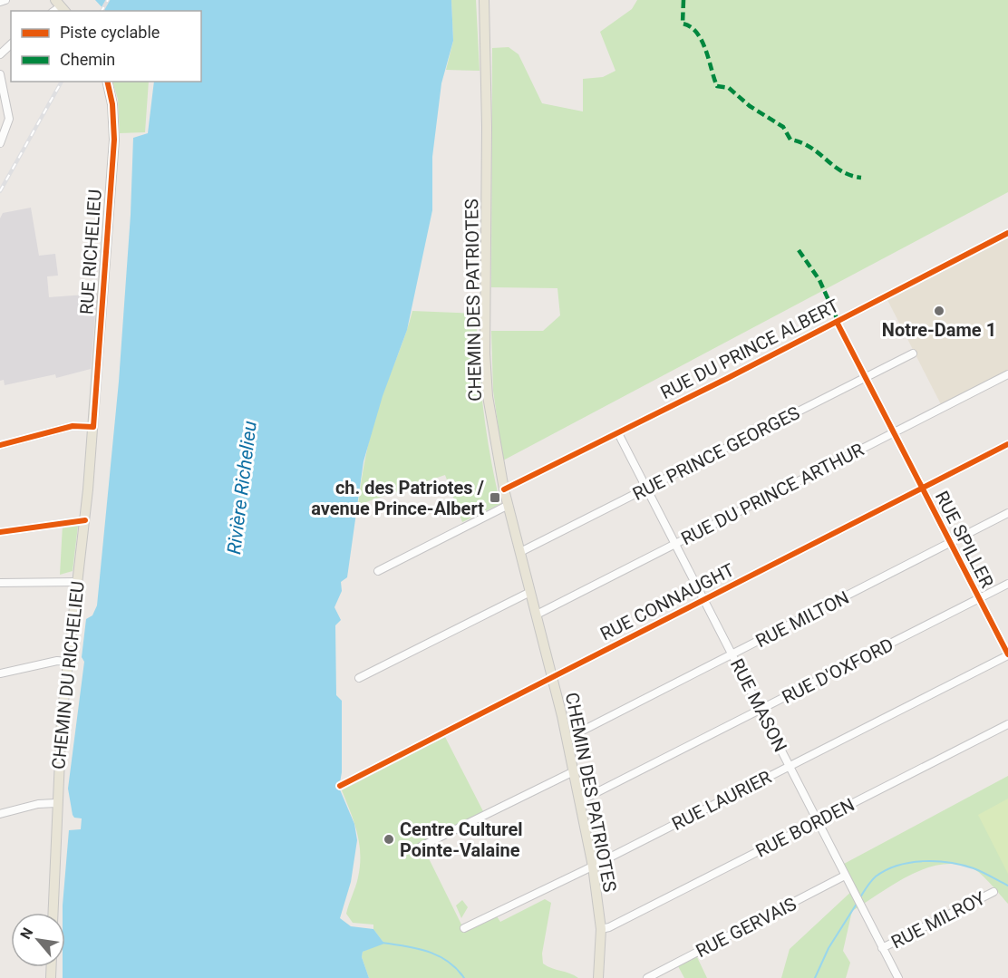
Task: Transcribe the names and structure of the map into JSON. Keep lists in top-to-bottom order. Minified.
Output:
{"streets":{"main road":["RUE RICHELIEU","CHEMIN DES PATRIOTES","CHEMIN DU RICHELIEU"],"street":["RUE DU PRINCE ALBERT","RUE PRINCE GEORGES","RUE DU PRINCE ARTHUR","RUE SPILLER","RUE CONNAUGHT","RUE MILTON","RUE D'OXFORD","RUE MASON","RUE LAURIER","RUE BORDEN","RUE MILROY","RUE GERVAIS"]},"crossings":[["RUE RICHELIEU","CHEMIN DU RICHELIEU"],["CHEMIN DES PATRIOTES","RUE DU PRINCE ALBERT"],["CHEMIN DES PATRIOTES","RUE PRINCE GEORGES"],["CHEMIN DES PATRIOTES","RUE DU PRINCE ARTHUR"],["CHEMIN DES PATRIOTES","RUE CONNAUGHT"],["CHEMIN DES PATRIOTES","RUE MILTON"],["CHEMIN DES PATRIOTES","RUE D'OXFORD"],["CHEMIN DES PATRIOTES","RUE LAURIER"],["CHEMIN DES PATRIOTES","RUE BORDEN"],["RUE DU PRINCE ALBERT","RUE SPILLER"],["RUE DU PRINCE ALBERT","RUE MASON"],["RUE PRINCE GEORGES","RUE SPILLER"],["RUE PRINCE GEORGES","RUE MASON"],["RUE DU PRINCE ARTHUR","RUE SPILLER"],["RUE DU PRINCE ARTHUR","RUE MASON"],["RUE SPILLER","RUE CONNAUGHT"],["RUE SPILLER","RUE MILTON"],["RUE SPILLER","RUE D'OXFORD"],["RUE SPILLER","RUE LAURIER"],["RUE CONNAUGHT","RUE MASON"],["RUE MILTON","RUE MASON"],["RUE D'OXFORD","RUE MASON"],["RUE MASON","RUE LAURIER"],["RUE MASON","RUE BORDEN"],["RUE MASON","RUE MILROY"],["RUE MASON","RUE GERVAIS"]],"water":["Rivière Richelieu"],"places":{"other":["Notre-Dame 1","Centre Culturel Pointe-Valaine"],"transit":["ch. des Patriotes / avenue Prince-Albert"]},"legend":["Piste cyclable","Chemin"],"north":"top left"}
